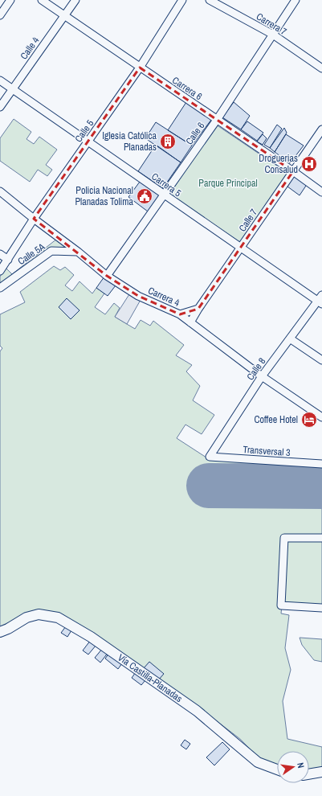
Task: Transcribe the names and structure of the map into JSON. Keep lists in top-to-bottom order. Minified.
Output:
{"streets":{"main road":["Vía Castilla-Planadas"],"street":["Carrera 7","Calle 4","Carrera 6","Calle 5","Calle 6","Carrera 5","Calle 7","Calle 5A","Carrera 4","Calle 8","Transversal 3"]},"crossings":[["Carrera 7","Calle 6"],["Calle 4","Carrera 6"],["Calle 4","Carrera 5"],["Carrera 6","Calle 5"],["Carrera 6","Calle 6"],["Carrera 6","Calle 7"],["Calle 5","Carrera 5"],["Calle 5","Carrera 4"],["Calle 6","Carrera 5"],["Calle 6","Carrera 4"],["Carrera 5","Calle 7"],["Carrera 5","Calle 8"],["Calle 7","Carrera 4"],["Calle 5A","Carrera 4"],["Carrera 4","Calle 8"],["Calle 8","Transversal 3"]],"parks":["Parque Principal"],"places":{"building":["Iglesia Católica Planadas"],"hospital":["Droguerias Consalud"],"public building":["Policia Nacional Planadas Tolima"],"hotel":["Coffee Hotel"]},"north":"right"}
